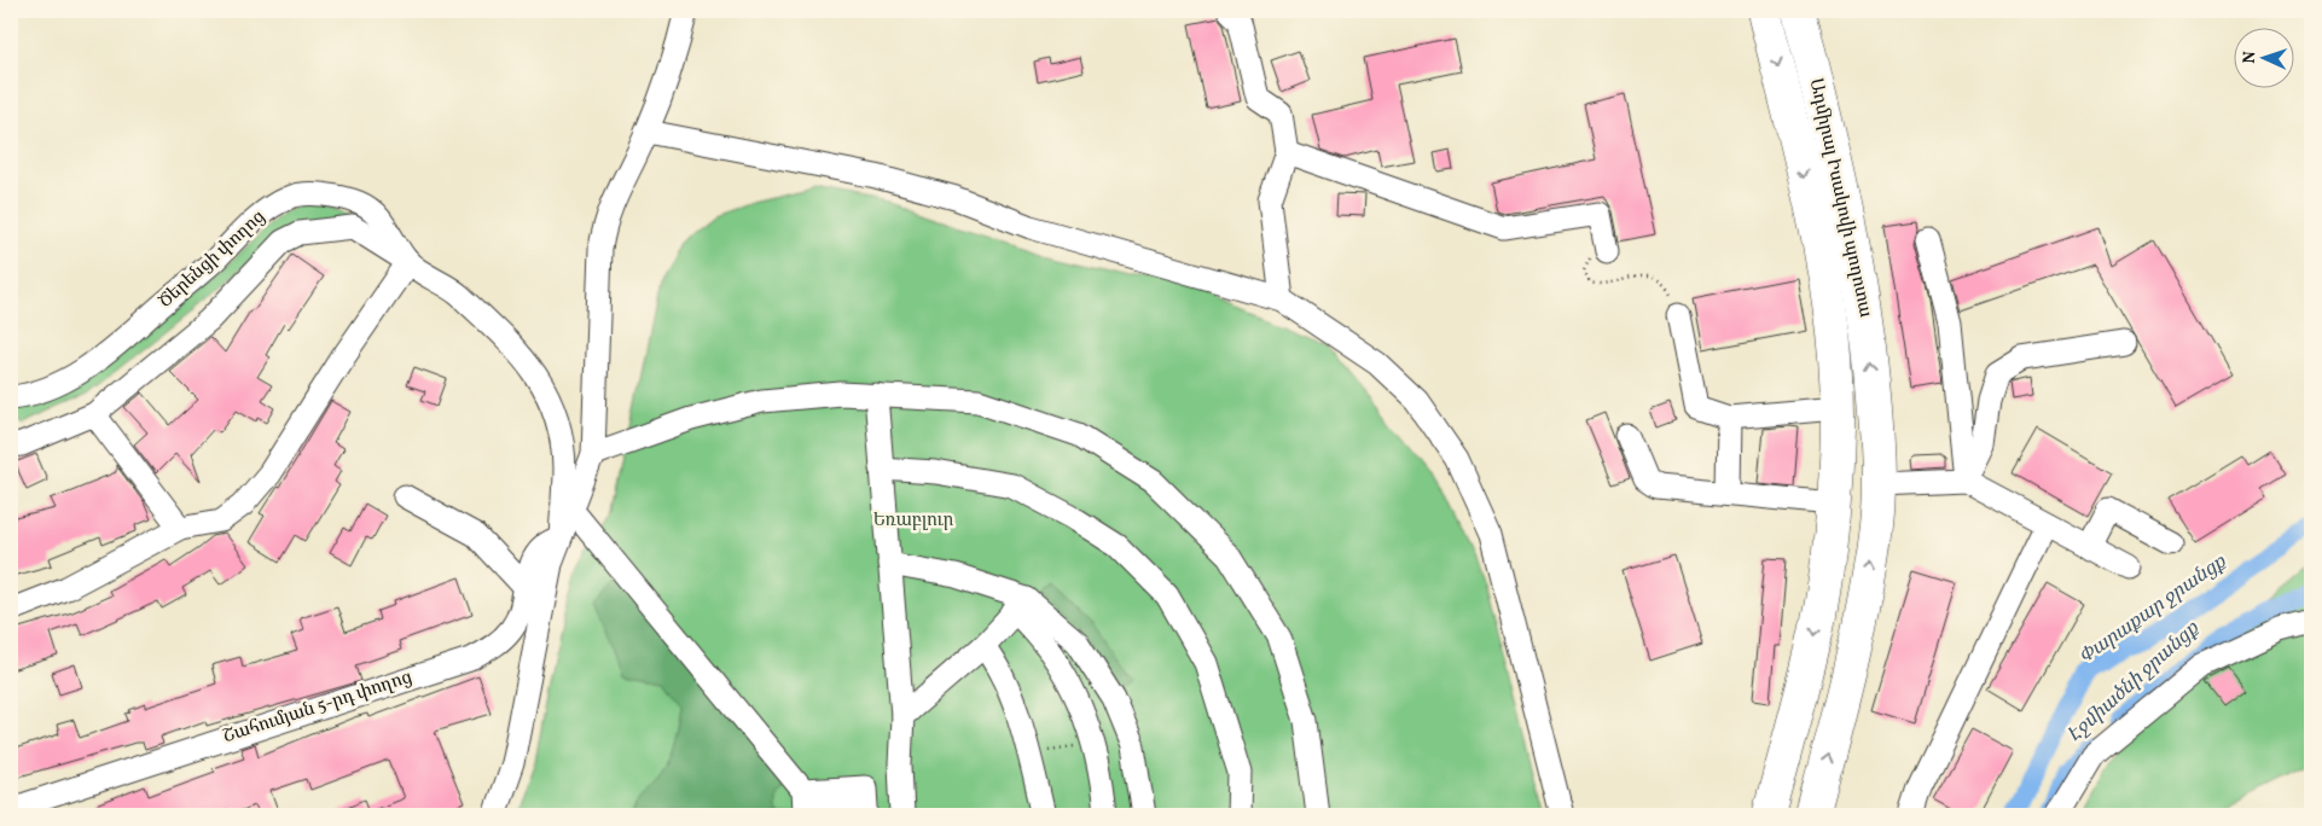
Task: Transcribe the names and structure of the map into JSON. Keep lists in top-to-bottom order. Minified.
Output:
{"streets":{"highway":["Ադմիրալ Իսակովի պողոտա"],"street":["Ծերենցի փողոց","Շահումյան 5-րդ փողոց"]},"crossings":[["Ծերենցի փողոց","Շահումյան 5-րդ փողոց"]],"water":["Փարաքար ջրանցք","Էջմիածնի ջրանցք"],"parks":["Եռաբլուր"],"north":"left"}
